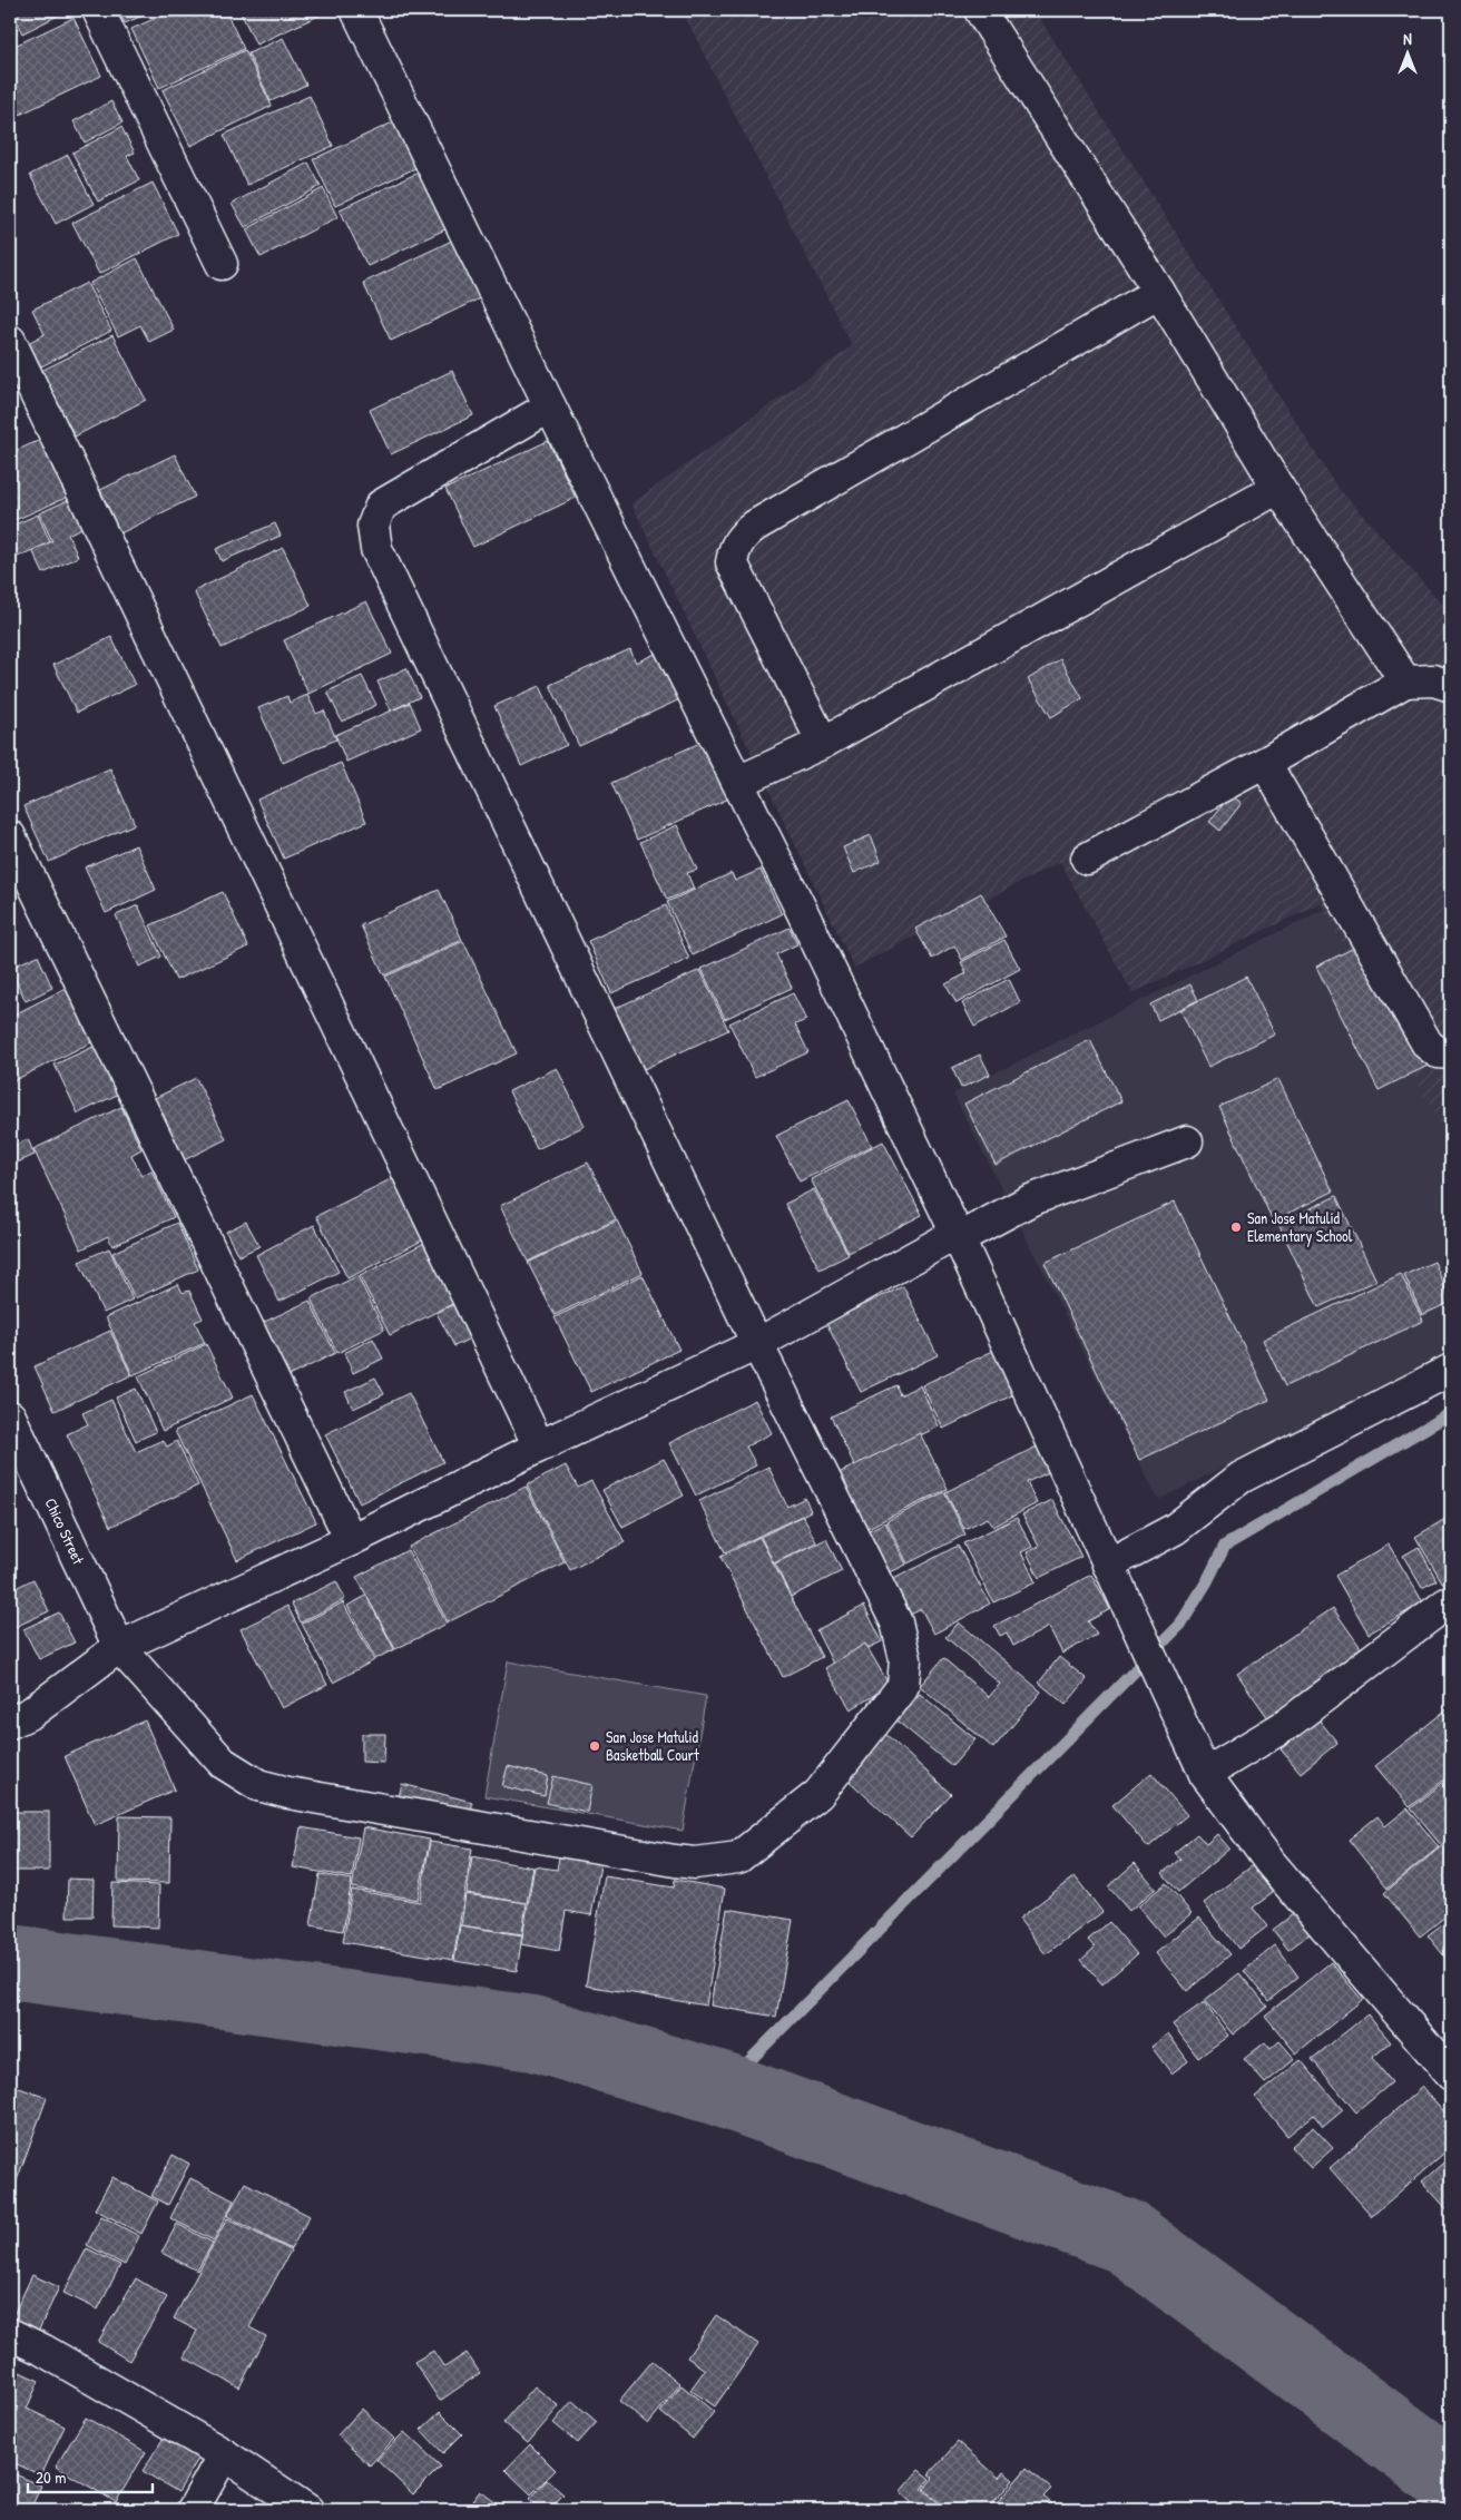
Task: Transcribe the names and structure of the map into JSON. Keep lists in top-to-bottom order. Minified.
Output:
{"streets":{"street":["Chico Street"]},"places":["San Jose Matulid Elementary School","San Jose Matulid Basketball Court"],"scale_bar":"20 m","north":"top"}
